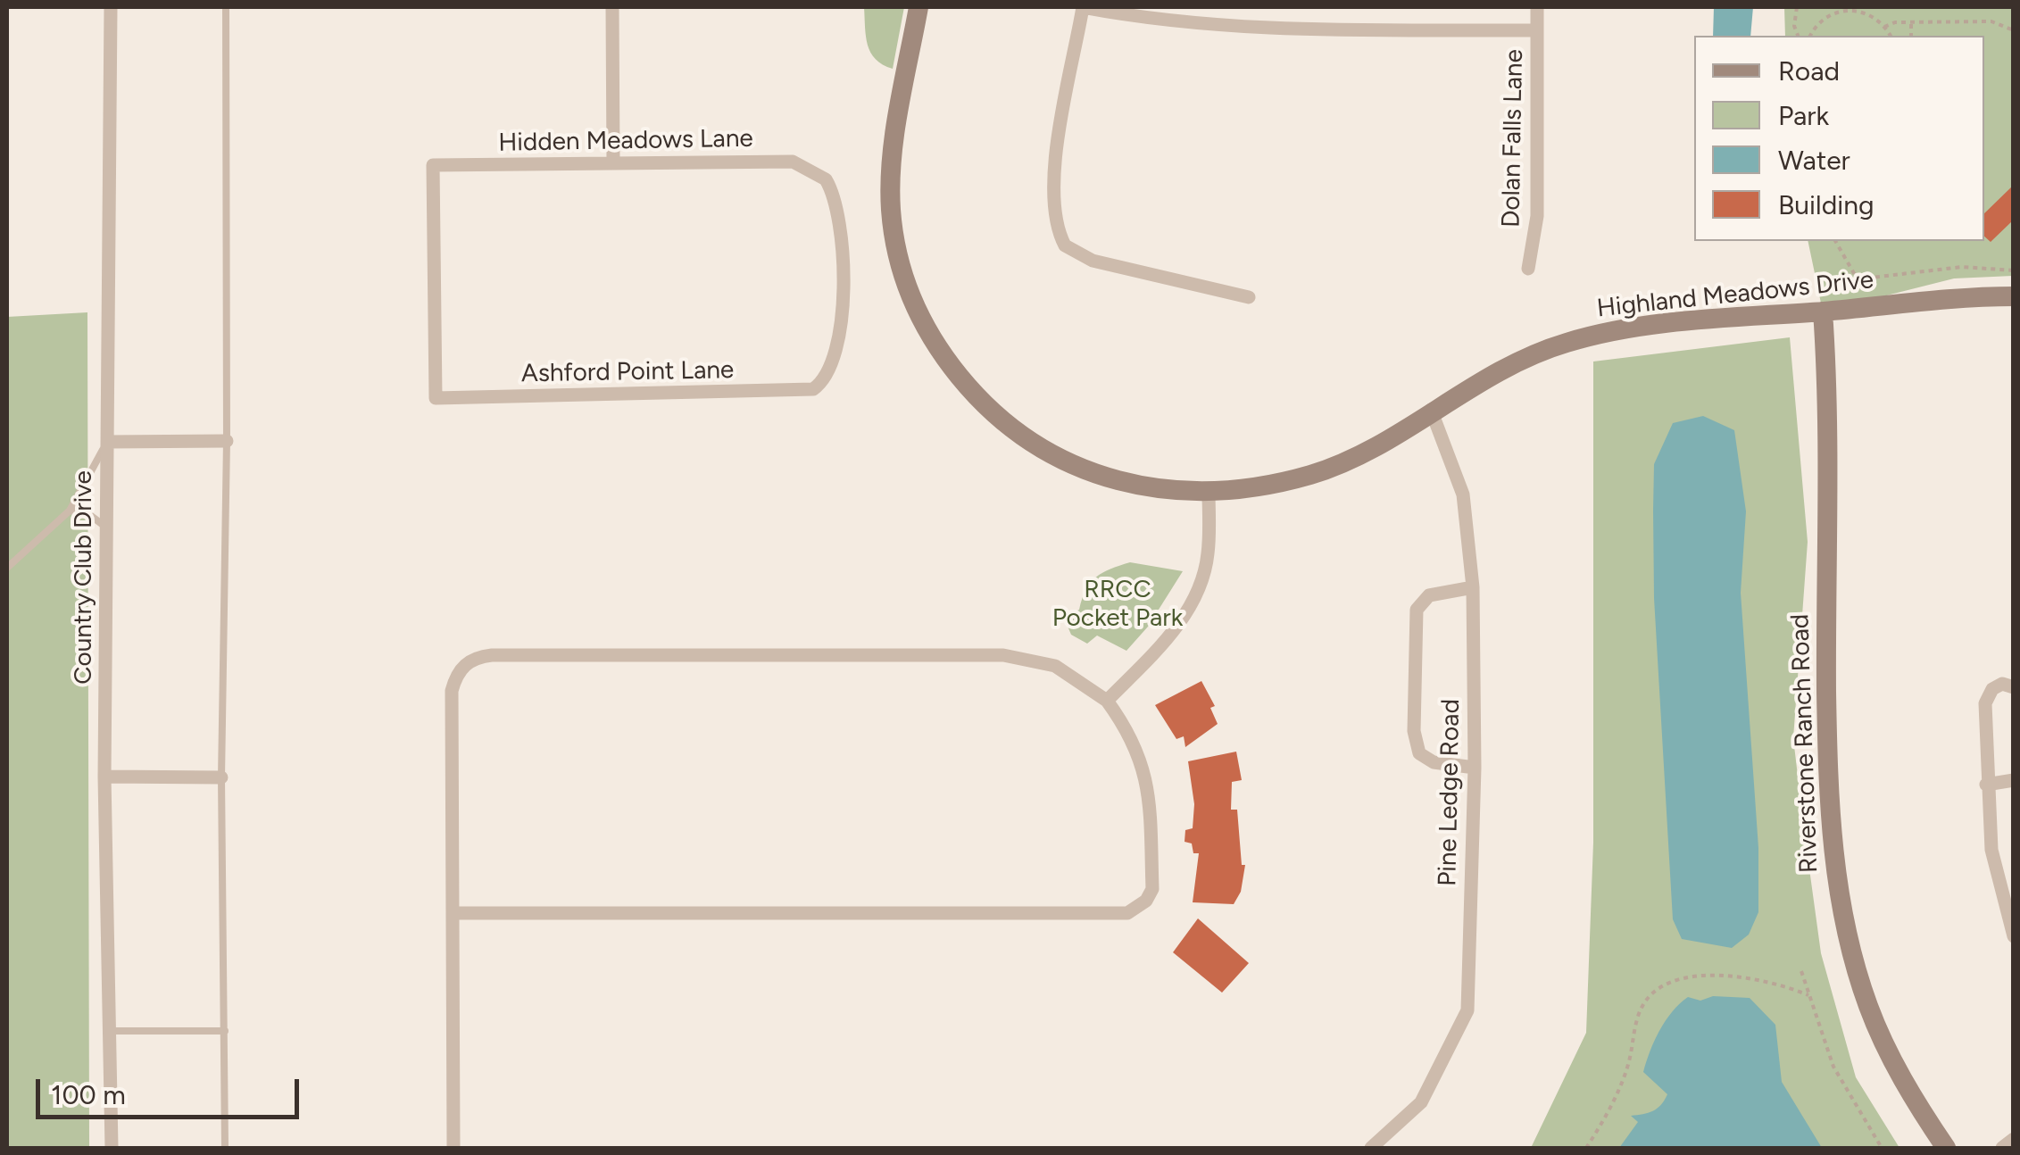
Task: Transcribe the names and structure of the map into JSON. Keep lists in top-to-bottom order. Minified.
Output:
{"streets":{"street":["Dolan Falls Lane","Hidden Meadows Lane","Highland Meadows Drive","Ashford Point Lane","Country Club Drive","Riverstone Ranch Road","Pine Ledge Road"]},"crossings":[["Hidden Meadows Lane","Ashford Point Lane"],["Highland Meadows Drive","Riverstone Ranch Road"],["Highland Meadows Drive","Pine Ledge Road"]],"parks":["RRCC Pocket Park"],"legend":["Road","Park","Water","Building"],"scale_bar":"100 m"}
